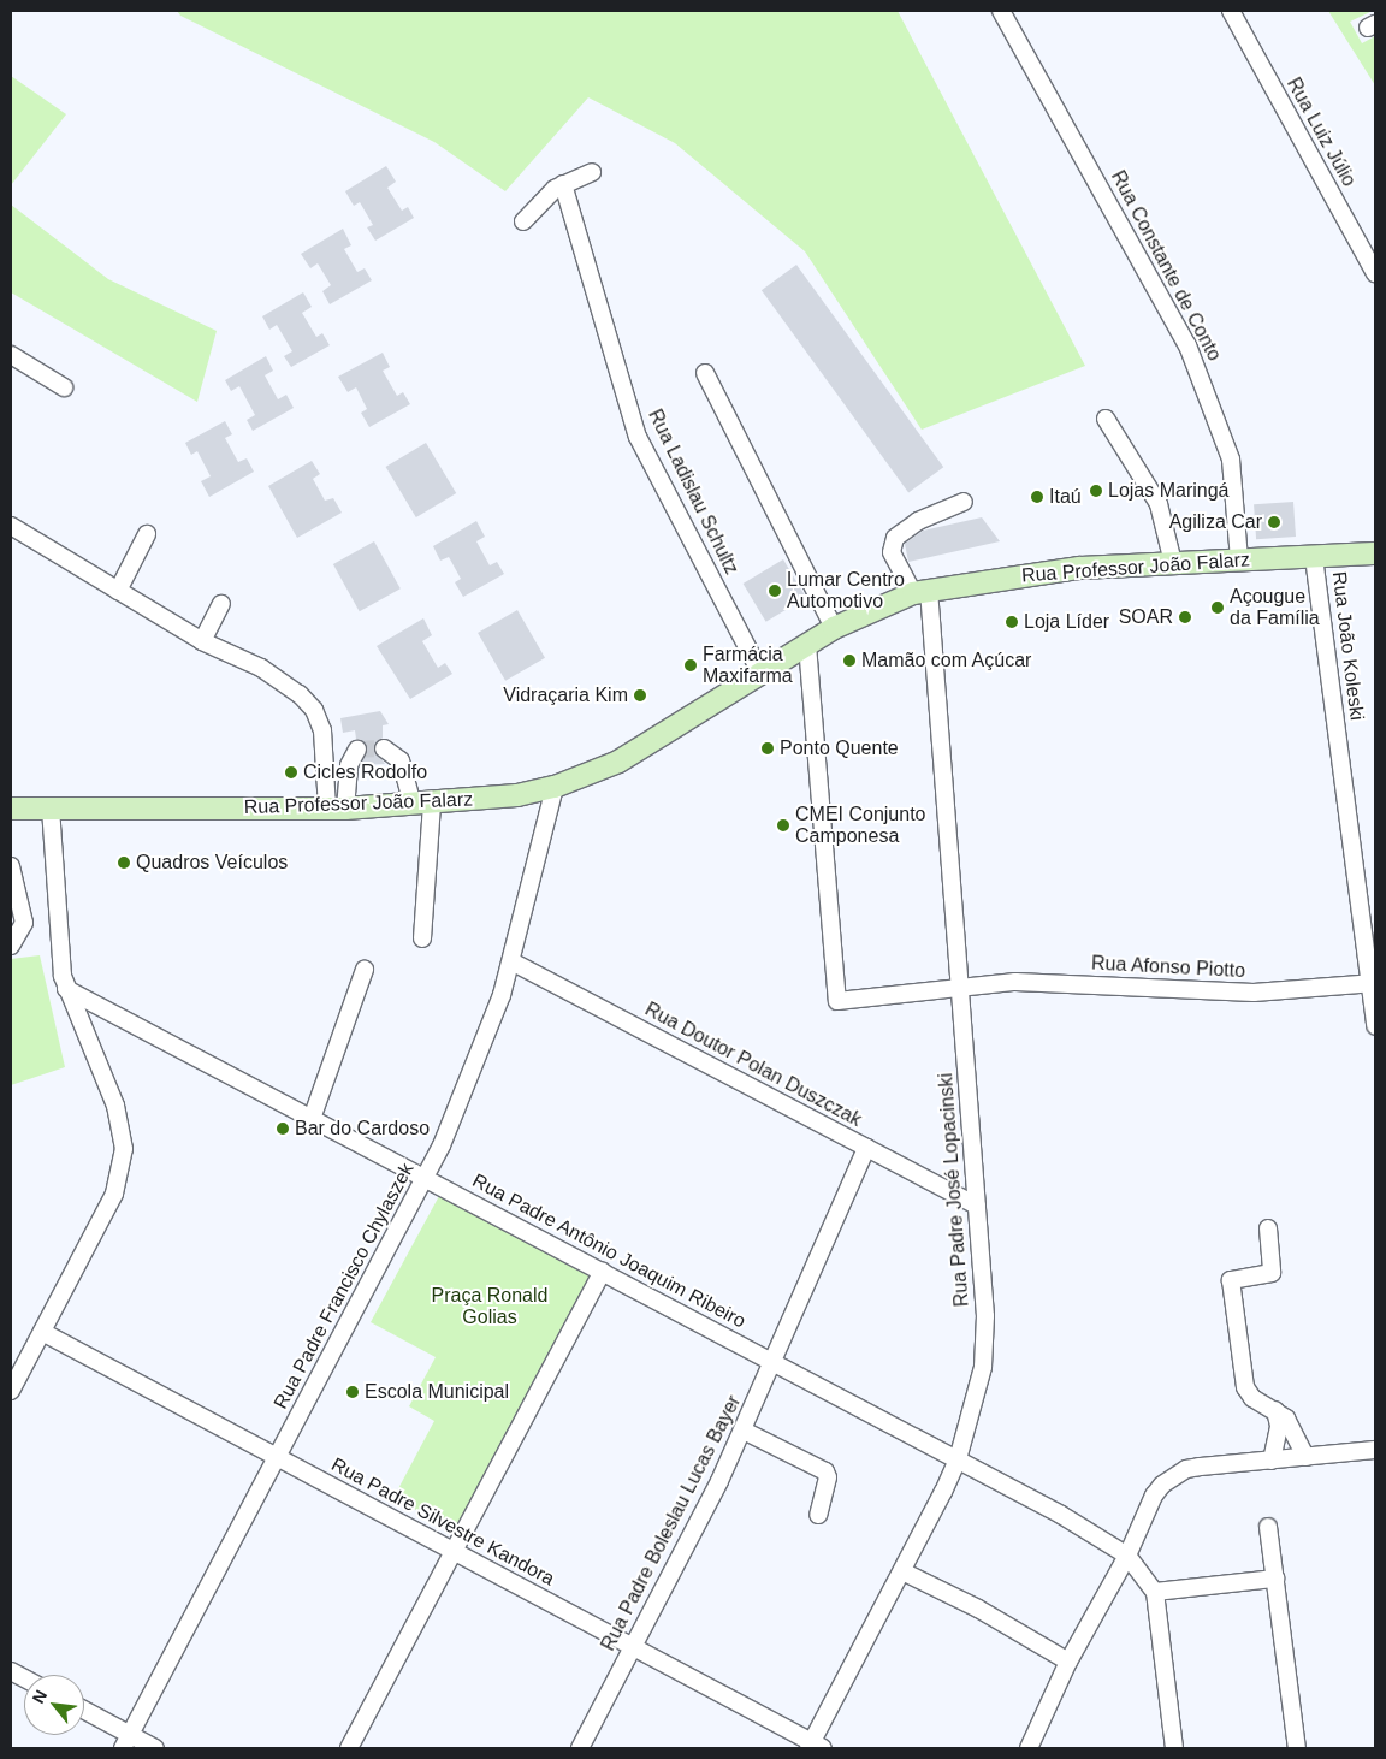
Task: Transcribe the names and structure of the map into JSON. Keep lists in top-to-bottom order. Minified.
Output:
{"streets":{"main road":["Rua Professor João Falarz"],"street":["Rua Luiz Júlio","Rua Constante de Conto","Rua Ladislau Schultz","Rua João Koleski","Rua Afonso Piotto","Rua Doutor Polan Duszczak","Rua Padre José Lopacinski","Rua Padre Antônio Joaquim Ribeiro","Rua Padre Francisco Chylaszek","Rua Padre Silvestre Kandora","Rua Padre Boleslau Lucas Bayer"]},"crossings":[["Rua Constante de Conto","Rua Professor João Falarz"],["Rua Ladislau Schultz","Rua Professor João Falarz"],["Rua Professor João Falarz","Rua João Koleski"],["Rua Professor João Falarz","Rua Afonso Piotto"],["Rua Professor João Falarz","Rua Padre José Lopacinski"],["Rua Professor João Falarz","Rua Padre Francisco Chylaszek"],["Rua João Koleski","Rua Afonso Piotto"],["Rua Afonso Piotto","Rua Padre José Lopacinski"],["Rua Doutor Polan Duszczak","Rua Padre José Lopacinski"],["Rua Doutor Polan Duszczak","Rua Padre Francisco Chylaszek"],["Rua Doutor Polan Duszczak","Rua Padre Boleslau Lucas Bayer"],["Rua Padre José Lopacinski","Rua Padre Antônio Joaquim Ribeiro"],["Rua Padre José Lopacinski","Rua Padre Silvestre Kandora"],["Rua Padre Antônio Joaquim Ribeiro","Rua Padre Francisco Chylaszek"],["Rua Padre Antônio Joaquim Ribeiro","Rua Padre Boleslau Lucas Bayer"],["Rua Padre Francisco Chylaszek","Rua Padre Silvestre Kandora"],["Rua Padre Silvestre Kandora","Rua Padre Boleslau Lucas Bayer"]],"parks":["Praça Ronald Golias"],"places":["Lojas Maringá","Itaú","Agiliza Car","Lumar Centro Automotivo","Açougue da Família","SOAR","Loja Líder","Mamão com Açúcar","Farmácia Maxifarma","Vidraçaria Kim","Ponto Quente","Cicles Rodolfo","CMEI Conjunto Camponesa","Quadros Veículos","Bar do Cardoso","Escola Municipal"],"north":"top left"}
